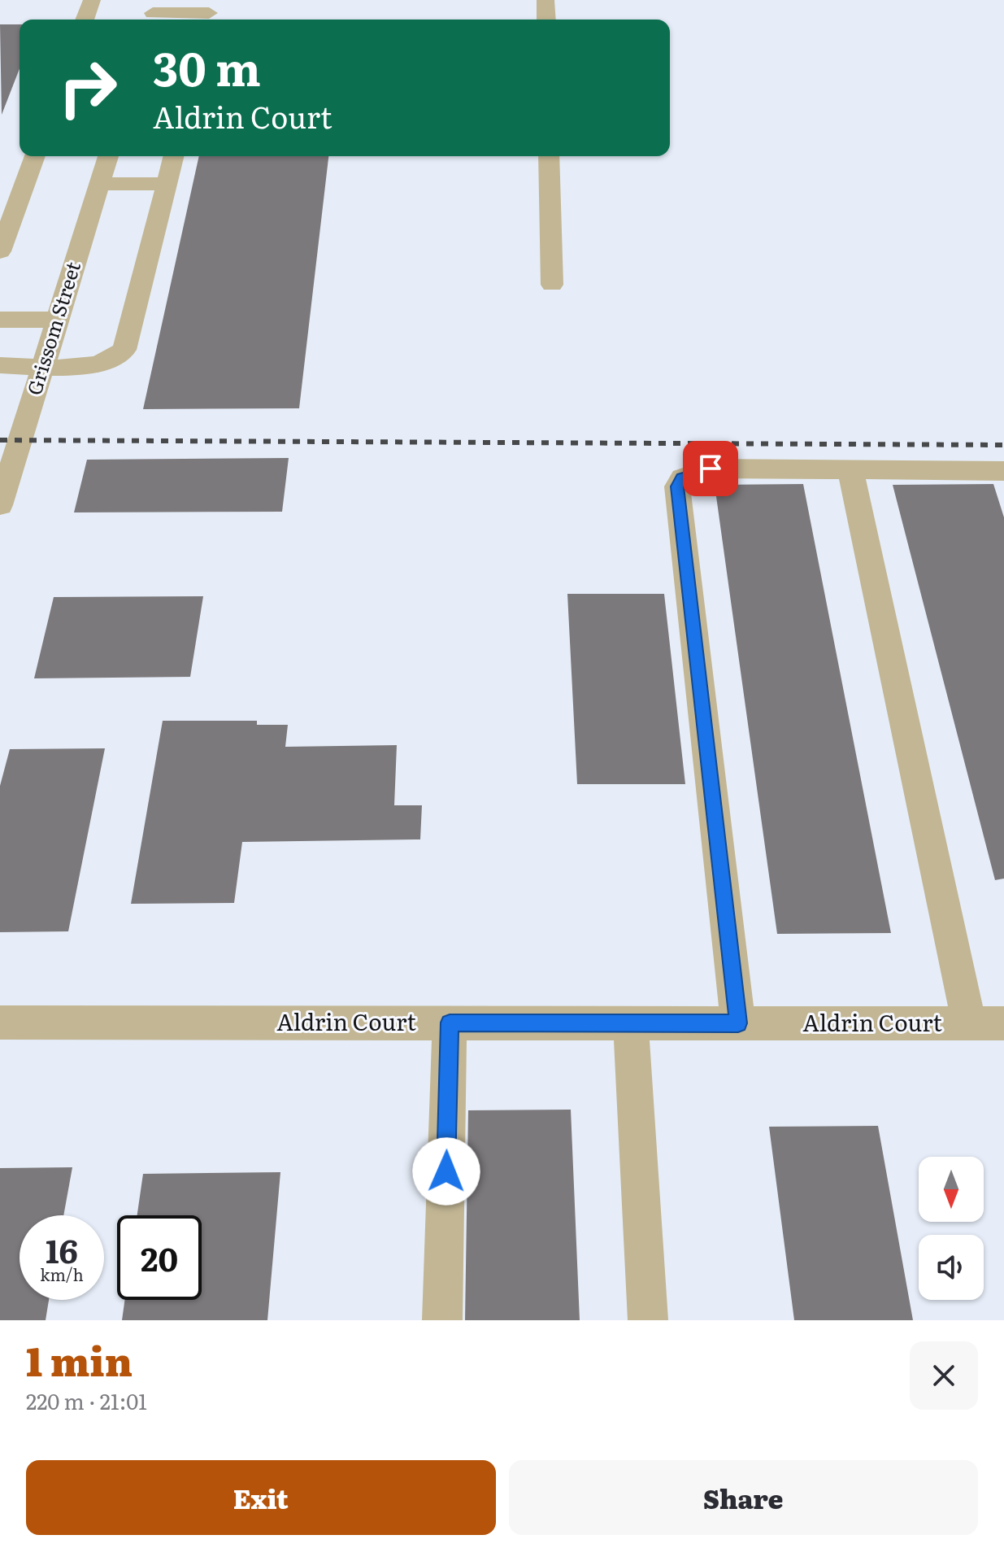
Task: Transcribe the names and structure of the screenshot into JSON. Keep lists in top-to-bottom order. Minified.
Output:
{"streets":{"street":["Grissom Street","Aldrin Court"]},"north":"bottom","page":{"turn":["30 m","Aldrin Court"],"speed":"16 km/h","limit":"20","heading":["1 min","220 m · 21:01"],"buttons":["Exit","Share"]}}
